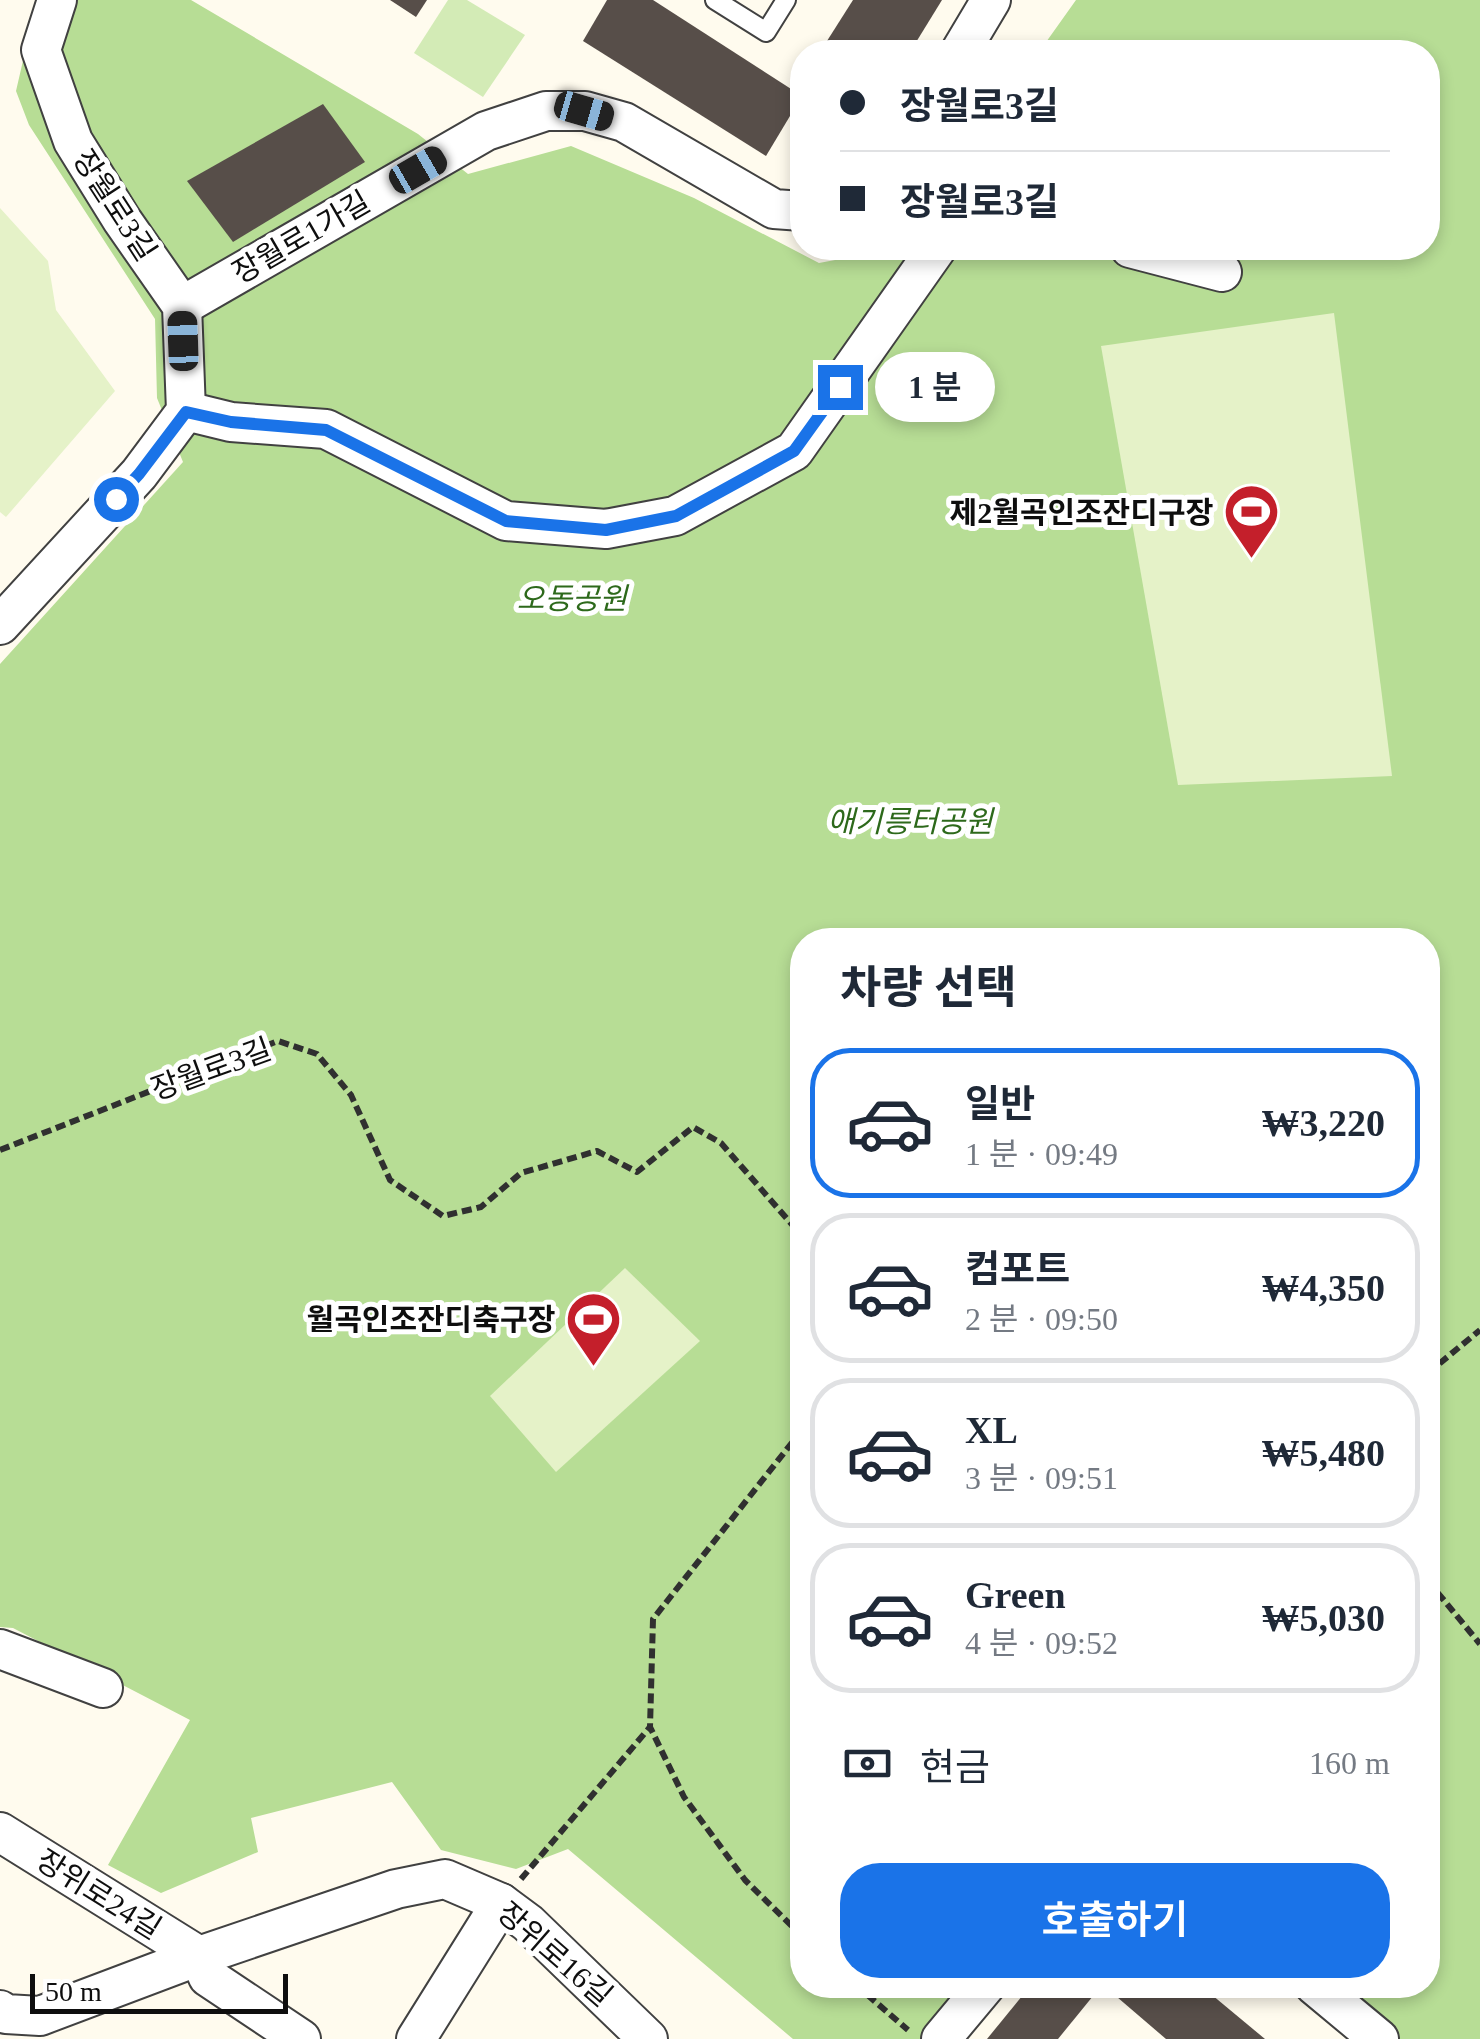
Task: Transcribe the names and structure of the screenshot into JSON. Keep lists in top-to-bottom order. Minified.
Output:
{"streets":{"street":["장월로3길","장월로1가길","장위로24길","장위로16길"]},"crossings":[["장월로3길","장월로1가길"],["장위로24길","장위로16길"]],"parks":["오동공원","애기릉터공원"],"places":{"sports":["제2월곡인조잔디구장","월곡인조잔디축구장"]},"scale_bar":"50 m","page":{"banner":["장월로3길","장월로3길"],"bubble":"1 분","heading":"차량 선택","list":[{"name":"일반","note":"1 분 · 09:49","value":"₩3,220"},{"name":"컴포트","note":"2 분 · 09:50","value":"₩4,350"},{"name":"XL","note":"3 분 · 09:51","value":"₩5,480"},{"name":"Green","note":"4 분 · 09:52","value":"₩5,030"}],"pay":["현금","160 m"],"buttons":"호출하기","scale":"50 m"}}
